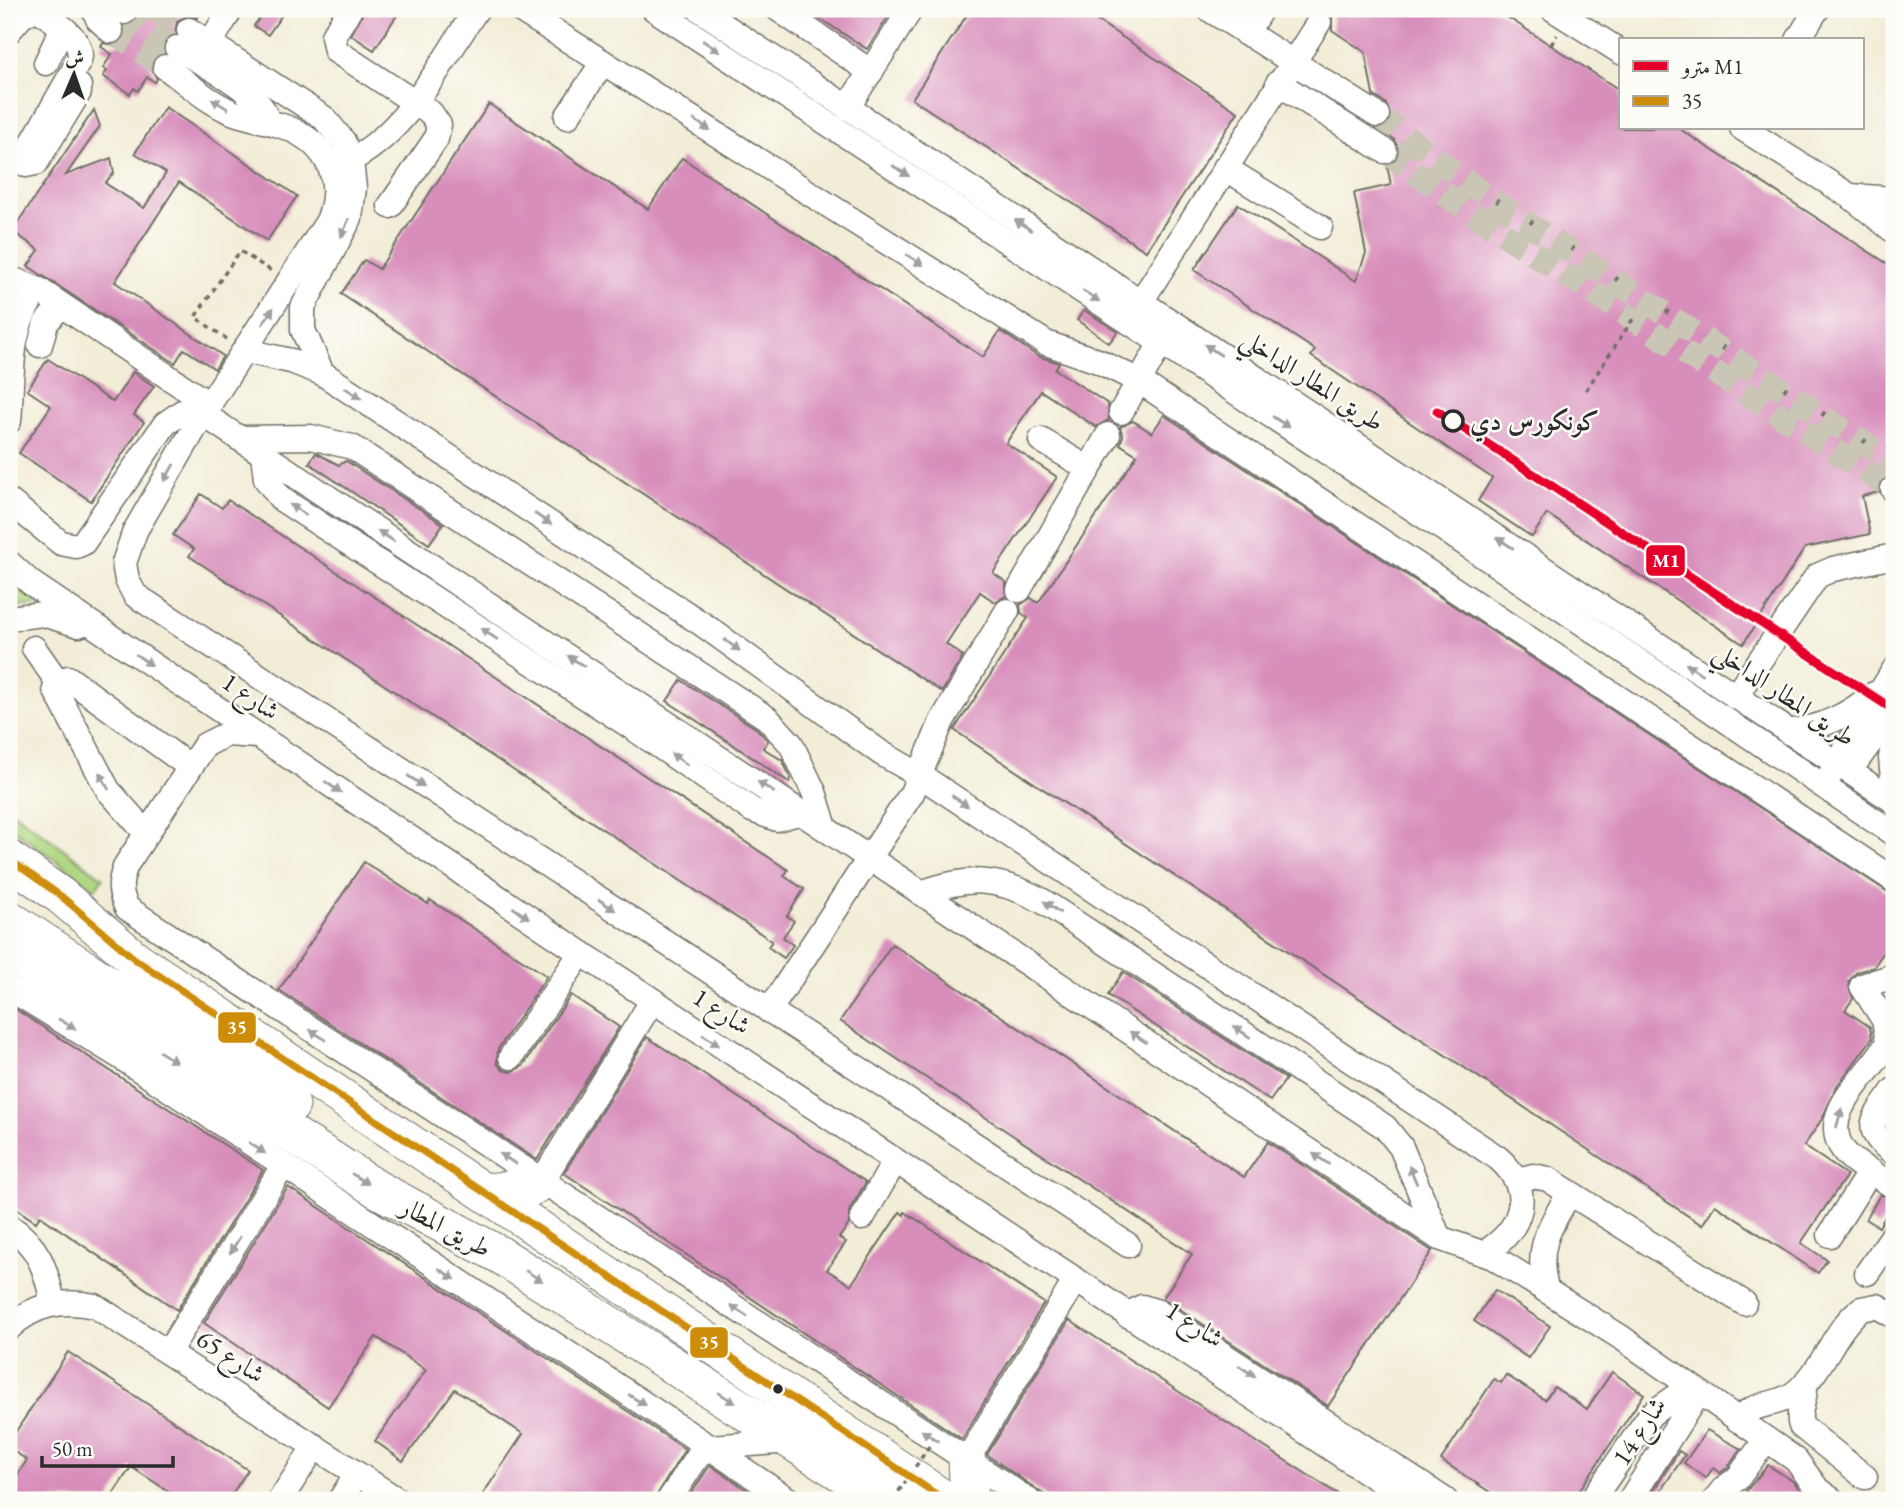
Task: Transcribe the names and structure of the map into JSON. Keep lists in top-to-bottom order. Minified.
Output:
{"streets":{"highway":["طريق المطار"],"street":["طريق المطار الداخلي","شارع 1","شارع 65","شارع 14"]},"places":["كونكورس دي"],"lines":["metro line M1","transit line 35"],"legend":["مترو M1","35"],"scale_bar":"50 m","north":"top"}
